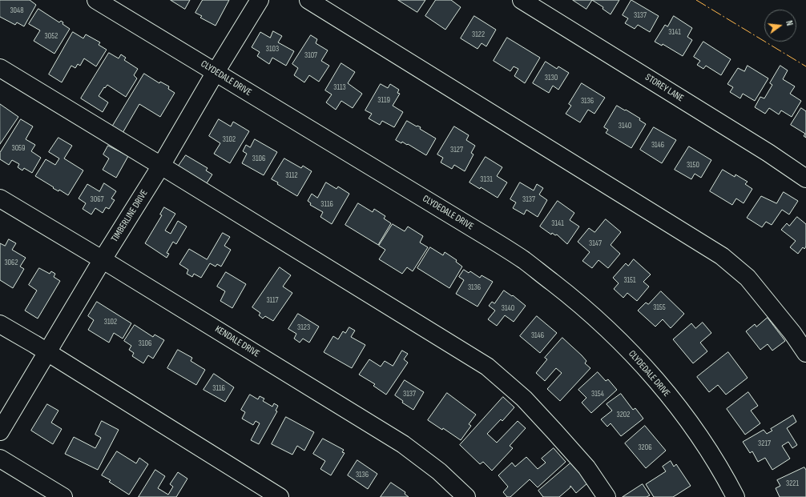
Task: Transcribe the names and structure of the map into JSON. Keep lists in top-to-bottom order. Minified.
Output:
{"streets":{"street":["CLYDEDALE DRIVE","STOREY LANE","TIMBERLINE DRIVE","KENDALE DRIVE"]},"crossings":[["CLYDEDALE DRIVE","TIMBERLINE DRIVE"],["TIMBERLINE DRIVE","KENDALE DRIVE"]],"house_numbers":["3048","3137","3141","3122","3052","3103","3107","3130","3113","3119","3136","3140","3102","3146","3059","3127","3106","3150","3112","3131","3067","3137","3116","3141","3147","3062","3151","3136","3117","3155","3140","3102","3123","3146","3106","3116","3137","3154","3202","3217","3206","3136","3221"],"north":"right"}
